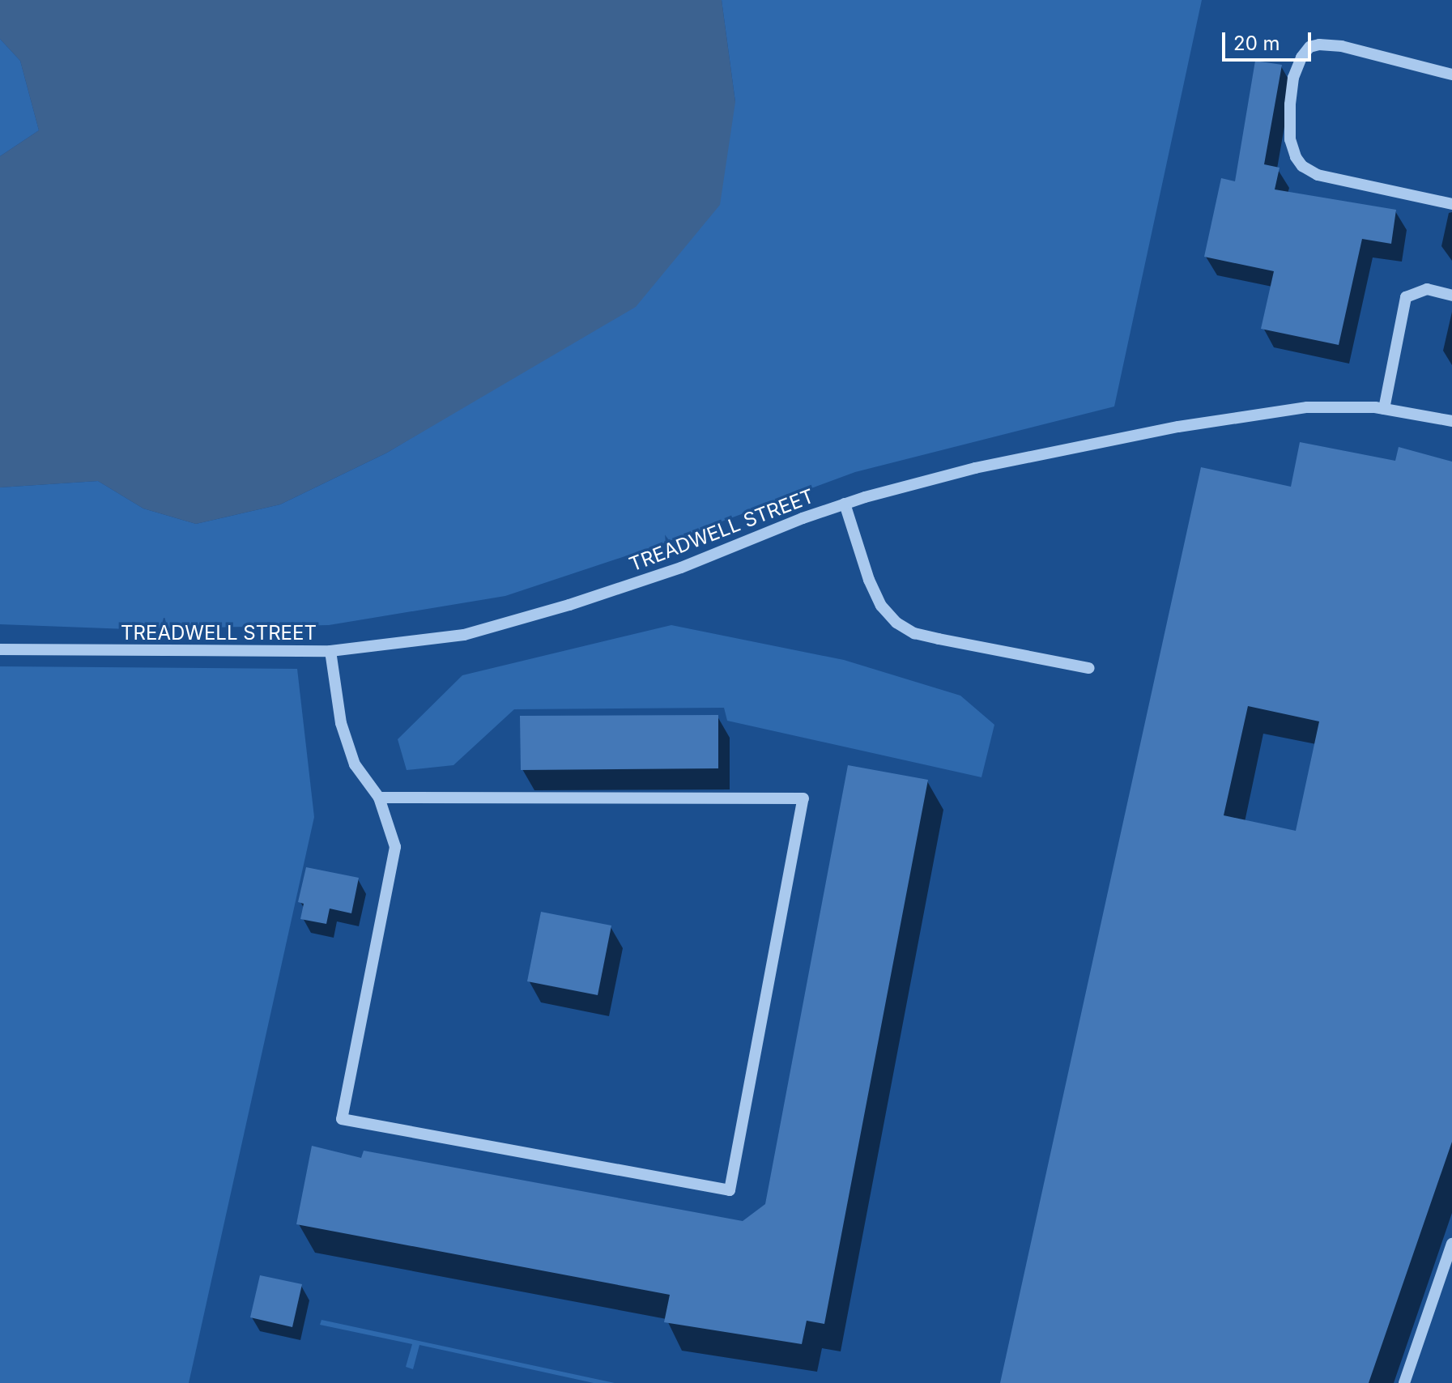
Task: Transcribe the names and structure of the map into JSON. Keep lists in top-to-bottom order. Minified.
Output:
{"streets":{"street":["TREADWELL STREET"]},"scale_bar":"20 m"}
